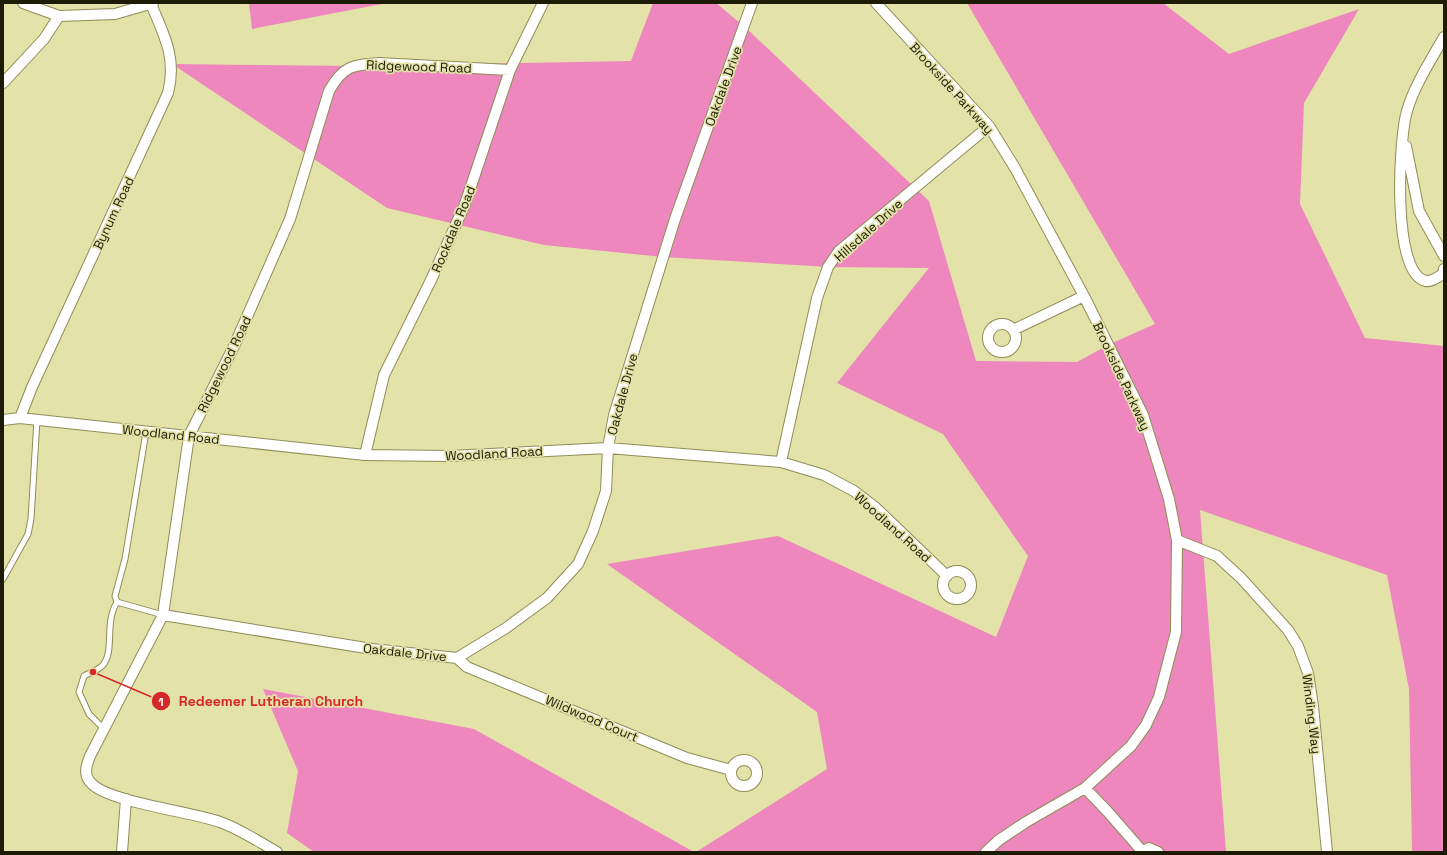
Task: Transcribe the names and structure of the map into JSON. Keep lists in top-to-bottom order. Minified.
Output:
{"streets":{"street":["Ridgewood Road","Oakdale Drive","Brookside Parkway","Bynum Road","Rockdale Road","Hillsdale Drive","Woodland Road","Winding Way","Wildwood Court"]},"crossings":[["Ridgewood Road","Oakdale Drive"],["Ridgewood Road","Rockdale Road"],["Ridgewood Road","Woodland Road"],["Oakdale Drive","Woodland Road"],["Oakdale Drive","Wildwood Court"],["Brookside Parkway","Hillsdale Drive"],["Brookside Parkway","Winding Way"],["Bynum Road","Woodland Road"],["Rockdale Road","Woodland Road"],["Hillsdale Drive","Woodland Road"]],"places":["Redeemer Lutheran Church"]}
